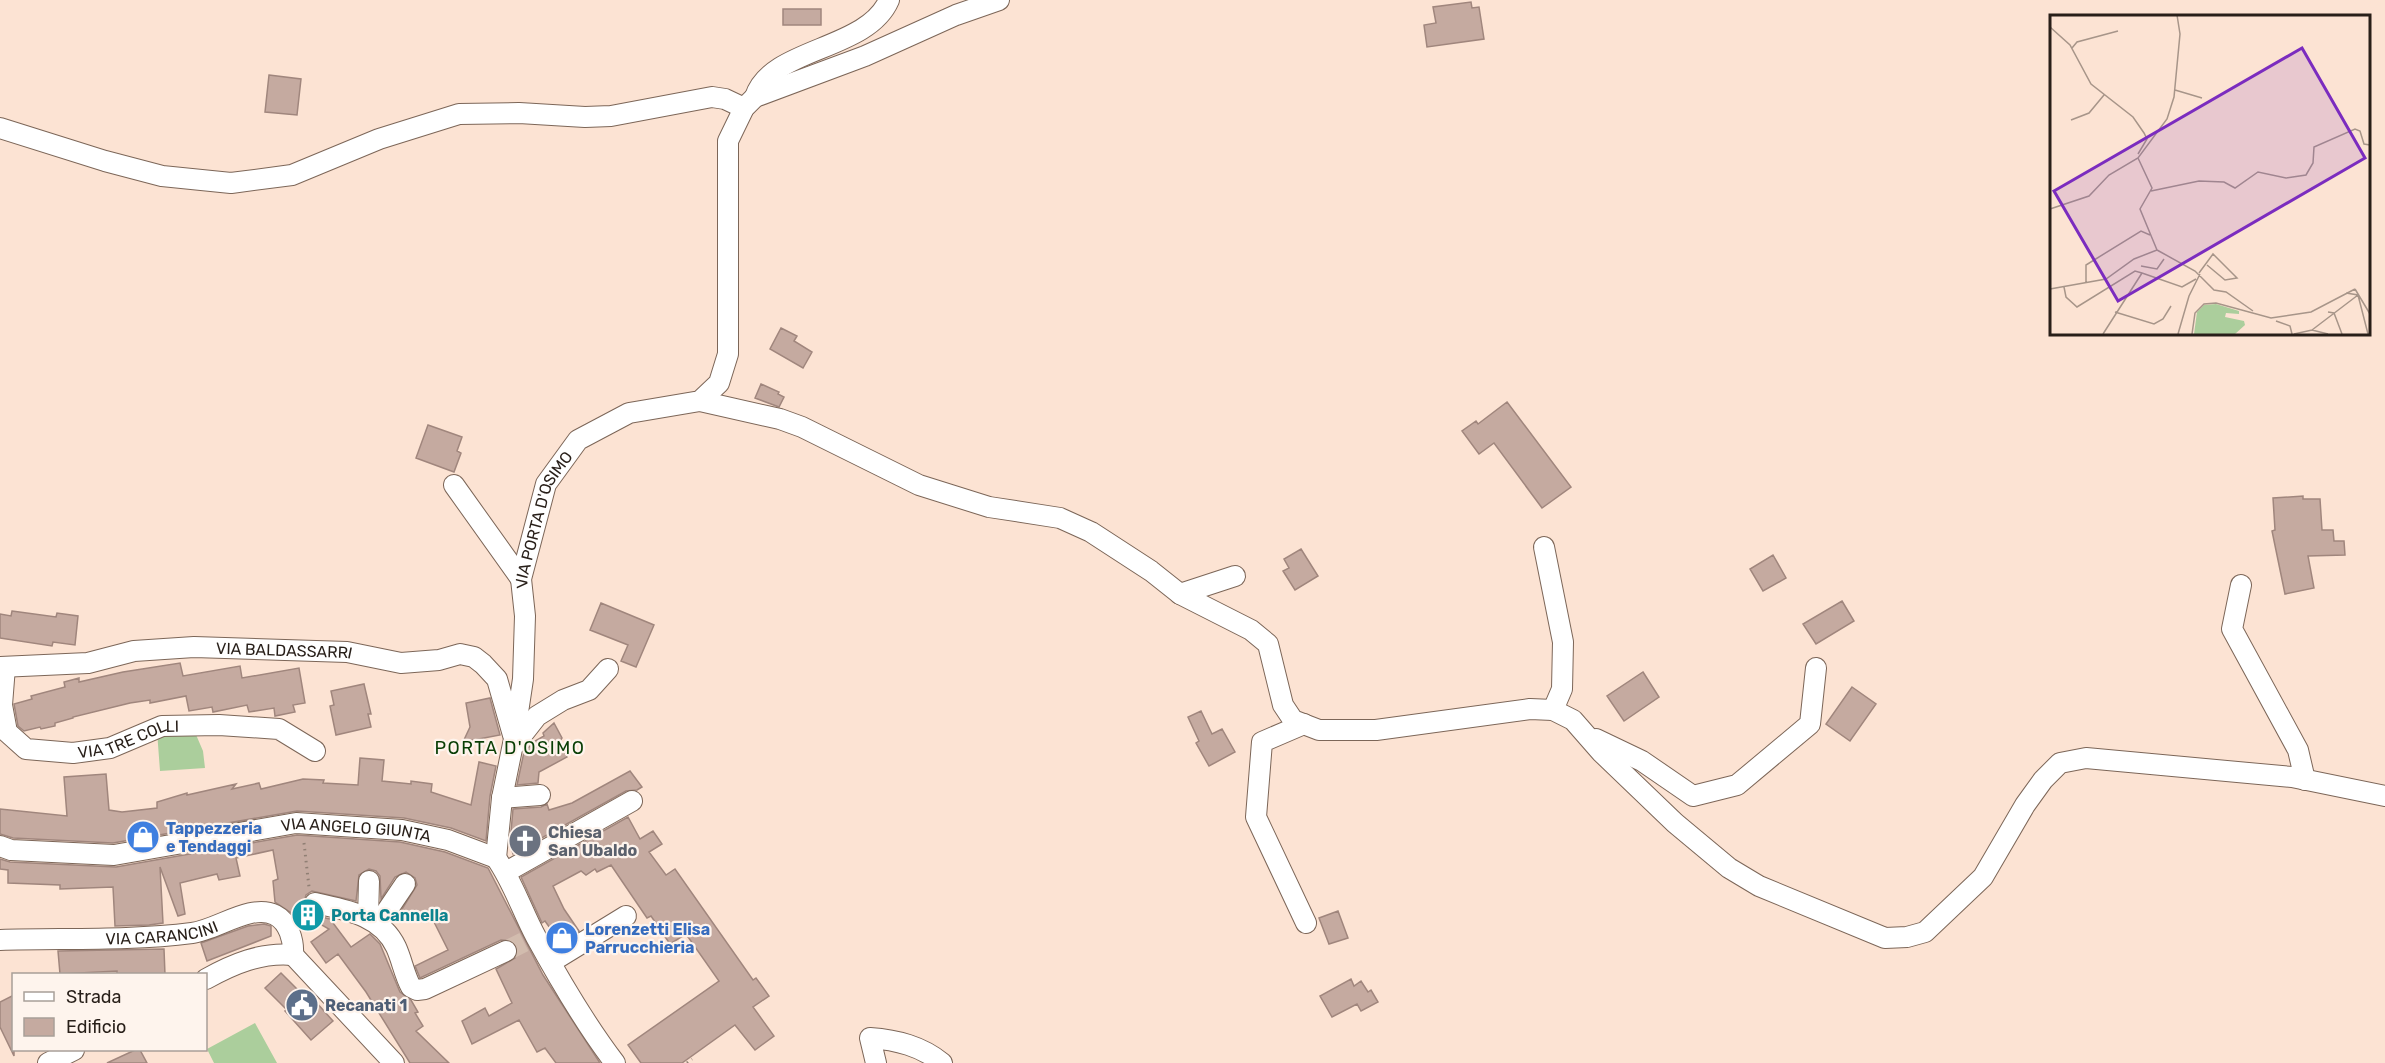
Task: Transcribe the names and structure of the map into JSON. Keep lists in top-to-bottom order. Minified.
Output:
{"streets":{"street":["VIA PORTA D'OSIMO","VIA BALDASSARRI","VIA TRE COLLI","VIA ANGELO GIUNTA","VIA CARANCINI"]},"crossings":[["VIA PORTA D'OSIMO","VIA BALDASSARRI"],["VIA PORTA D'OSIMO","VIA ANGELO GIUNTA"],["VIA BALDASSARRI","VIA TRE COLLI"]],"districts":["PORTA D'OSIMO"],"places":{"shop":["Tappezzeria e Tendaggi","Lorenzetti Elisa Parrucchieria"],"church":["Chiesa San Ubaldo"],"building":["Porta Cannella"],"public building":["Recanati 1"]},"legend":["Strada","Edificio"]}
